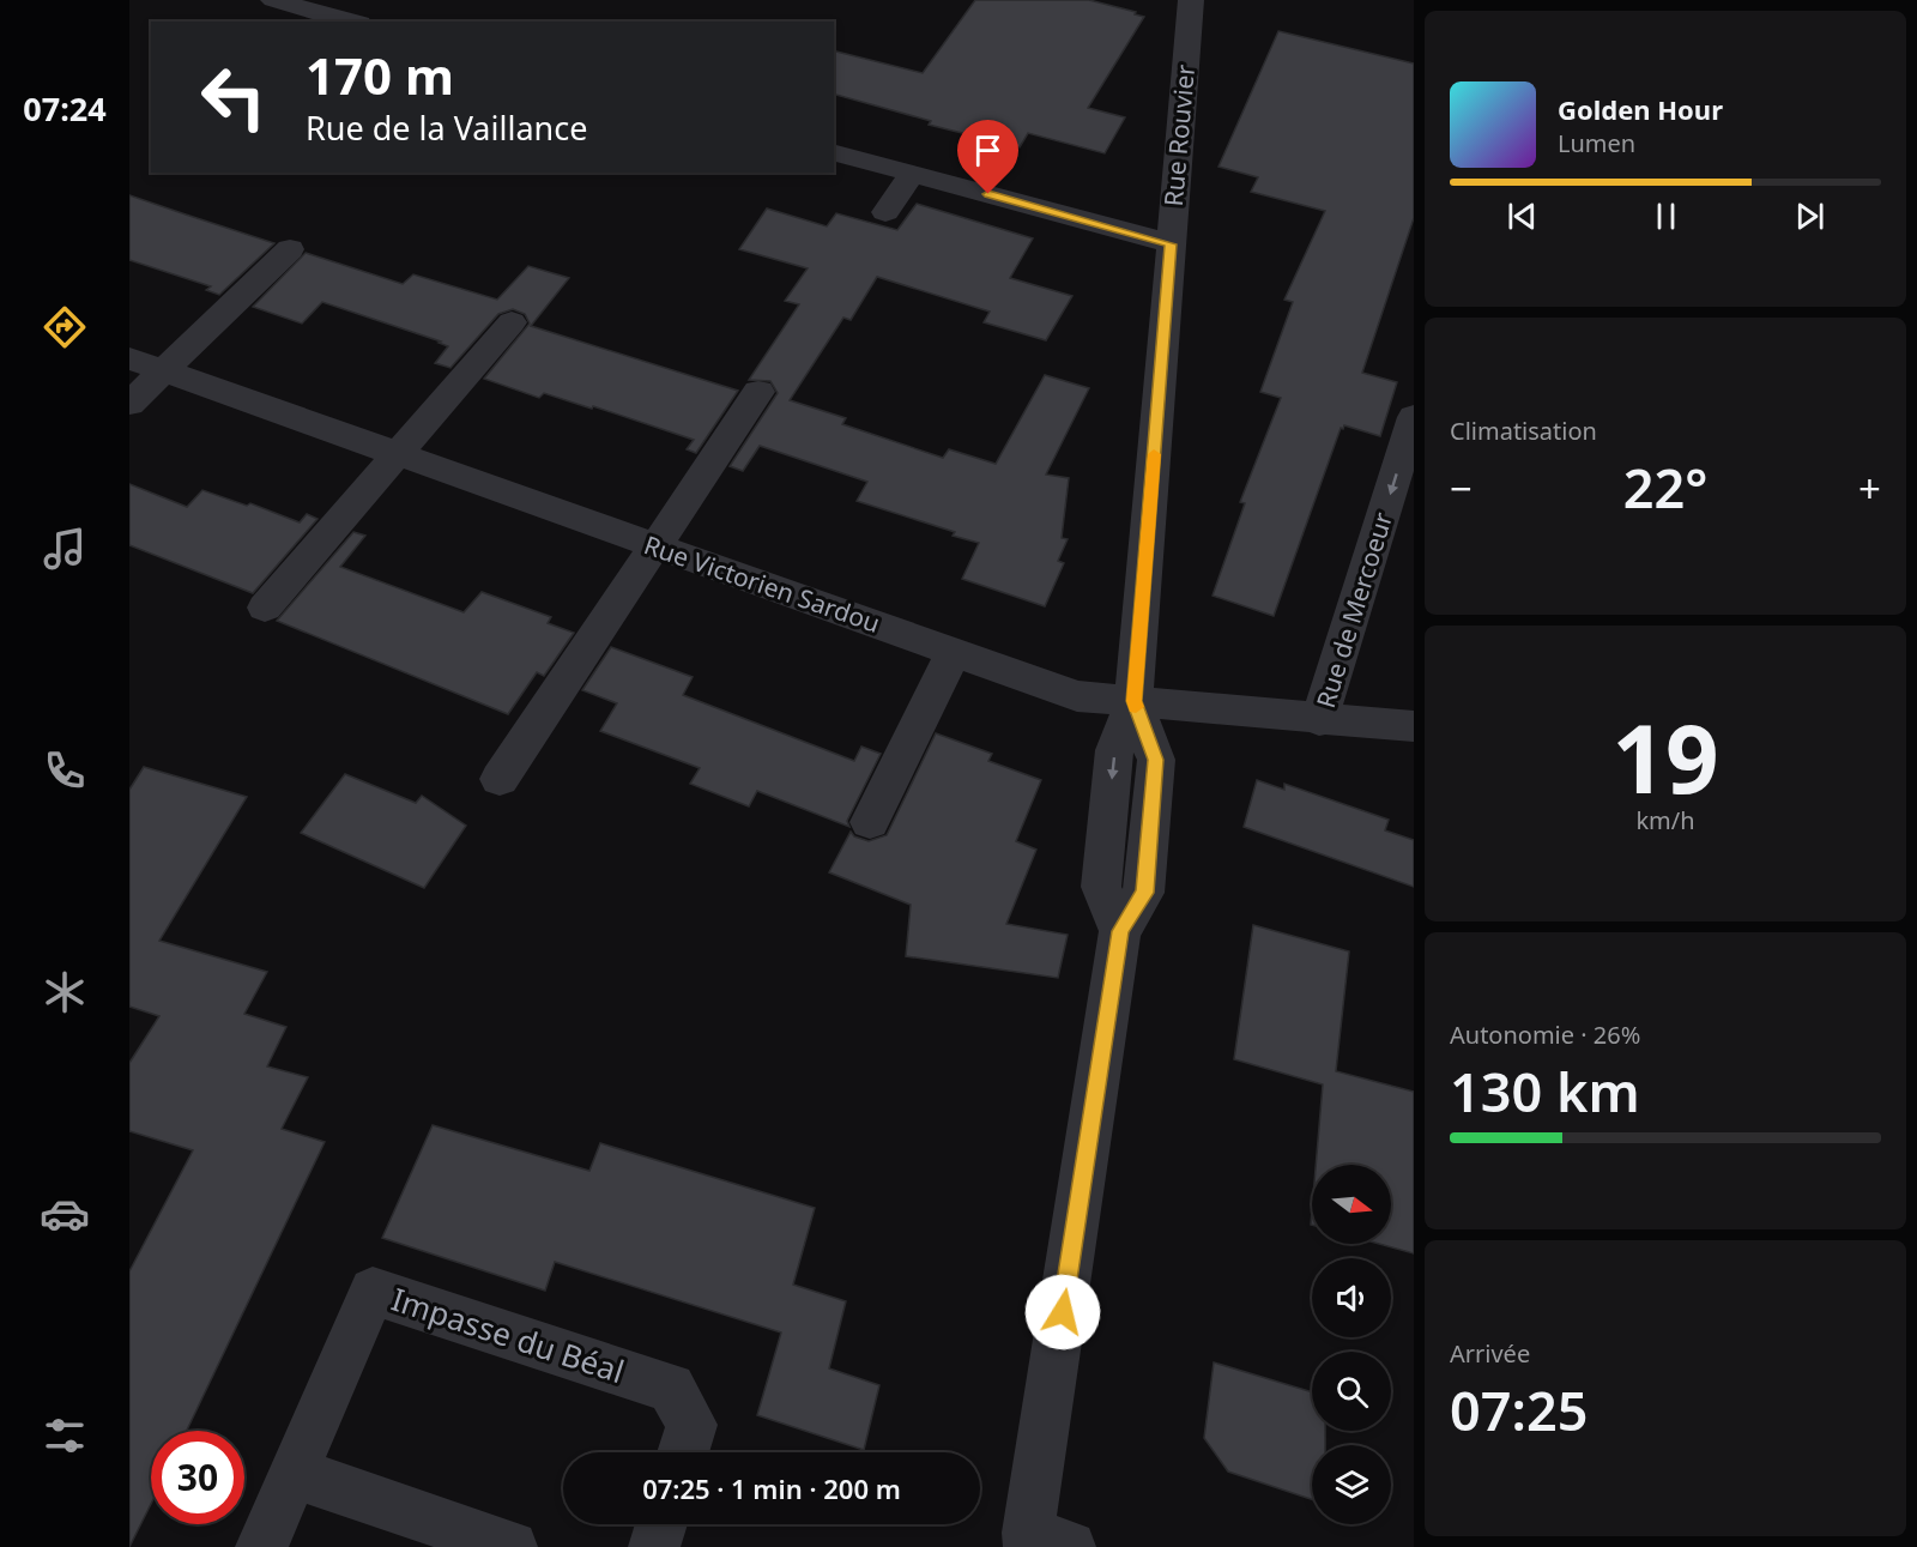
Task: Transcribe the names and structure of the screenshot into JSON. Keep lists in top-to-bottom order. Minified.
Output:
{"streets":{"street":["Rue Rouvier","Rue Victorien Sardou","Rue de Mercoeur","Impasse du Béal"]},"crossings":[["Rue Rouvier","Rue Victorien Sardou"],["Rue Victorien Sardou","Rue de Mercoeur"]],"one_way":["Rue de Mercoeur"],"north":"right","page":{"tabs":"07:24","turn":["170 m","Rue de la Vaillance"],"song":["Golden Hour","Lumen"],"tile":["Climatisation",["19","km/h"],["Autonomie · 26%","130 km"],["Arrivée","07:25"]],"heat":["−","22°","+"],"limit":"30","trip":"07:25 · 1 min · 200 m"}}
